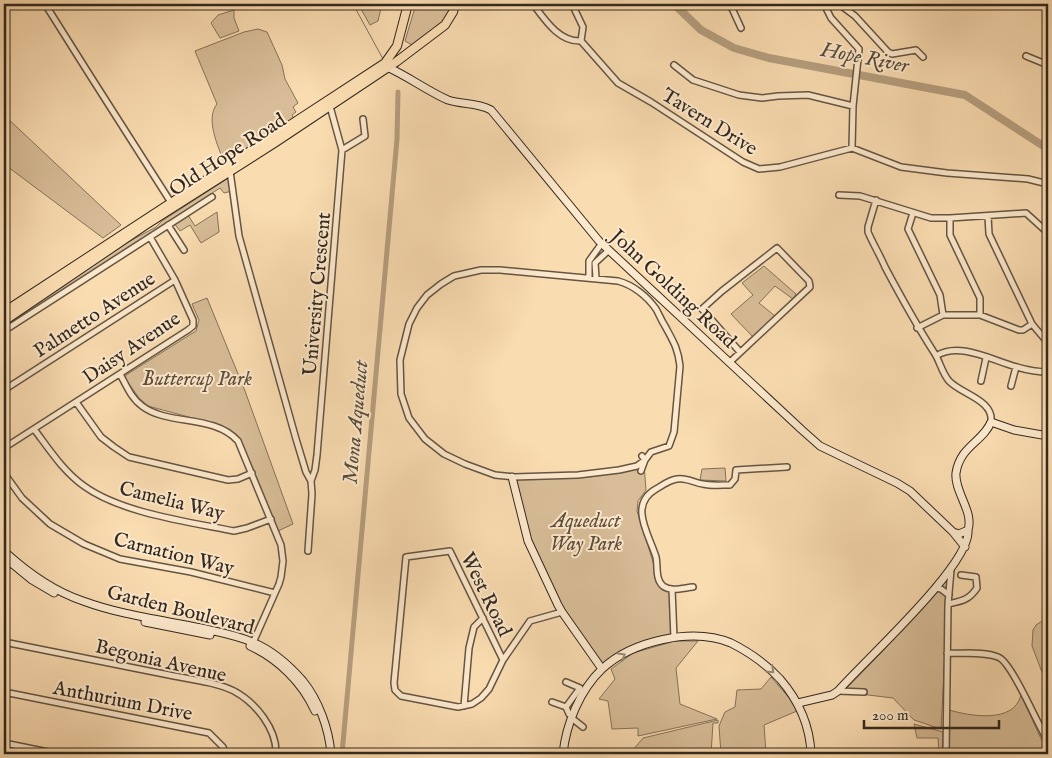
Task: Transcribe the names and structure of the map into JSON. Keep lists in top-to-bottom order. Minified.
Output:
{"streets":{"main road":["Old Hope Road"],"street":["Tavern Drive","John Golding Road","University Crescent","Palmetto Avenue","Daisy Avenue","Camelia Way","Carnation Way","West Road","Garden Boulevard","Begonia Avenue","Anthurium Drive"]},"crossings":[["Old Hope Road","John Golding Road"],["Old Hope Road","University Crescent"],["Palmetto Avenue","Daisy Avenue"],["Daisy Avenue","Camelia Way"]],"water":["Hope River","Mona Aqueduct"],"parks":["Buttercup Park","Aqueduct Way Park"],"scale_bar":"200 m"}
